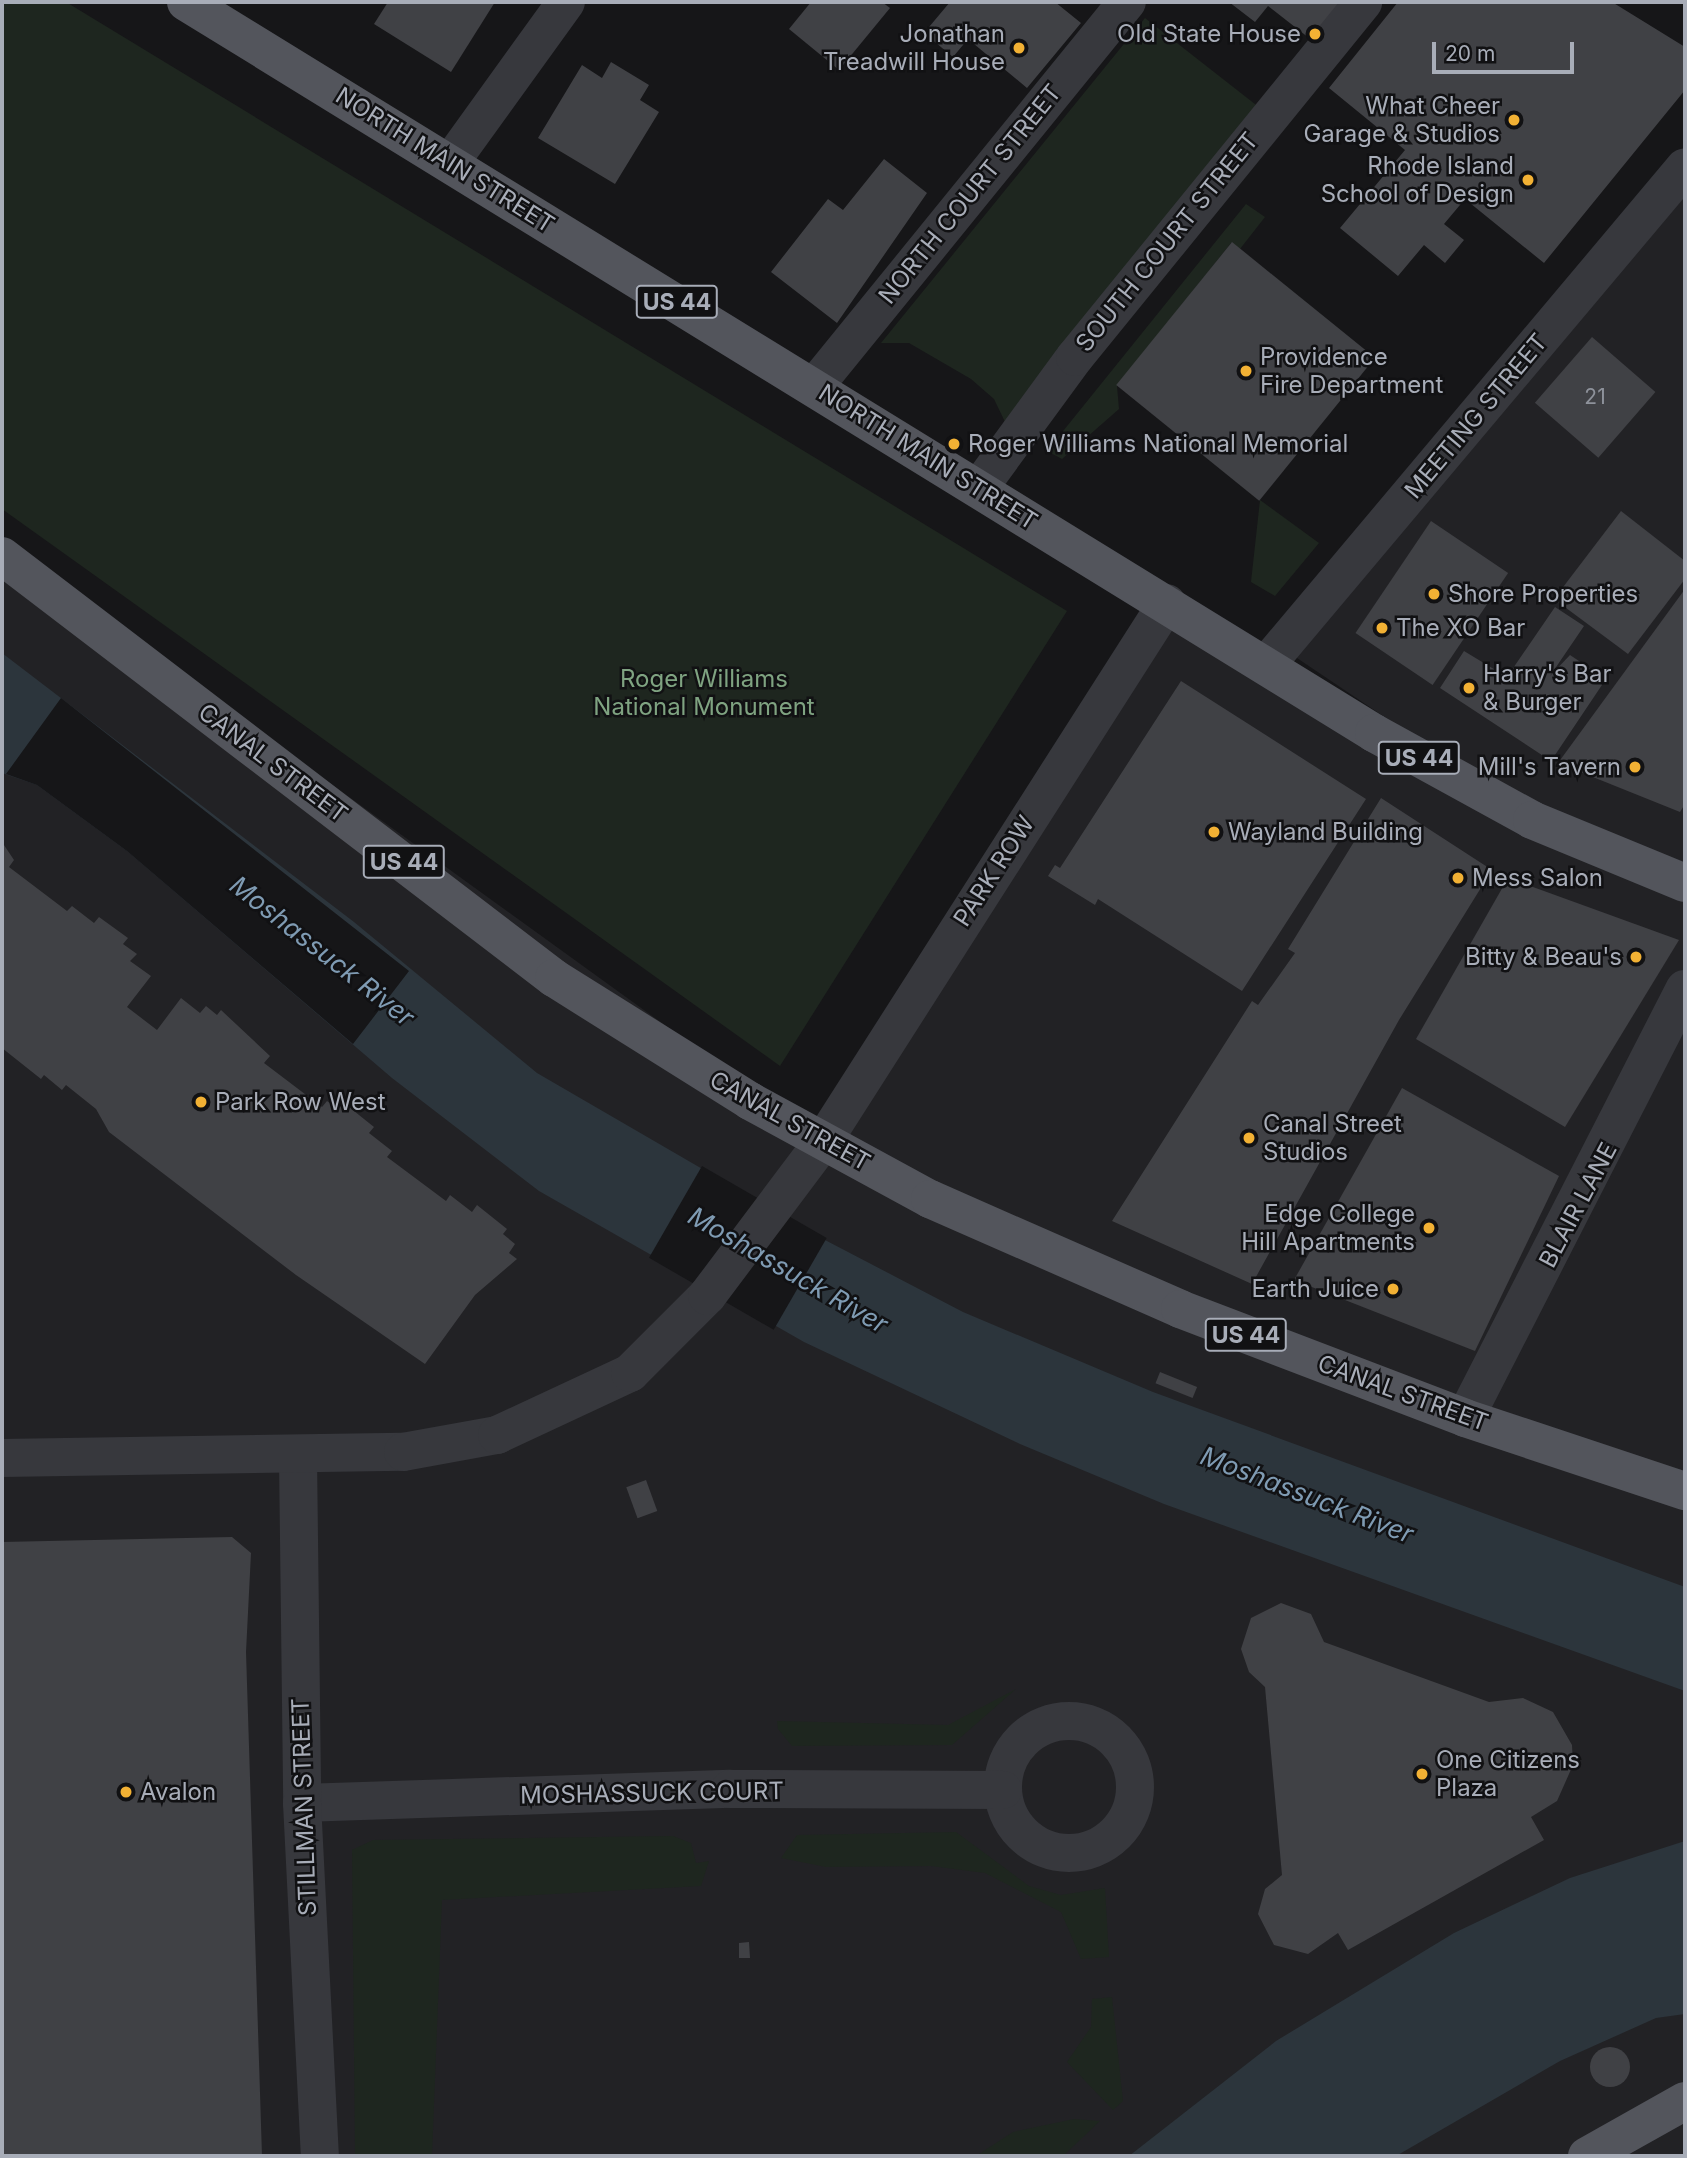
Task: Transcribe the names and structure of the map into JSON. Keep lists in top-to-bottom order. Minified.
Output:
{"streets":{"main road":["NORTH MAIN STREET","US 44","CANAL STREET"],"street":["NORTH COURT STREET","SOUTH COURT STREET","MEETING STREET","PARK ROW","BLAIR LANE","MOSHASSUCK COURT","STILLMAN STREET"]},"crossings":[["NORTH MAIN STREET","NORTH COURT STREET"],["NORTH MAIN STREET","SOUTH COURT STREET"],["NORTH MAIN STREET","MEETING STREET"],["NORTH MAIN STREET","PARK ROW"],["CANAL STREET","PARK ROW"],["CANAL STREET","BLAIR LANE"],["MOSHASSUCK COURT","STILLMAN STREET"]],"water":["Moshassuck River"],"parks":["Roger Williams National Monument"],"places":["Old State House","Jonathan Treadwill House","What Cheer Garage & Studios","Rhode Island School of Design","Providence Fire Department","Roger Williams National Memorial","Shore Properties","The XO Bar","Harry's Bar & Burger","Mill's Tavern","Wayland Building","Mess Salon","Bitty & Beau's","Park Row West","Canal Street Studios","Edge College Hill Apartments","Earth Juice","One Citizens Plaza","Avalon"],"house_numbers":["21"],"scale_bar":"20 m"}
